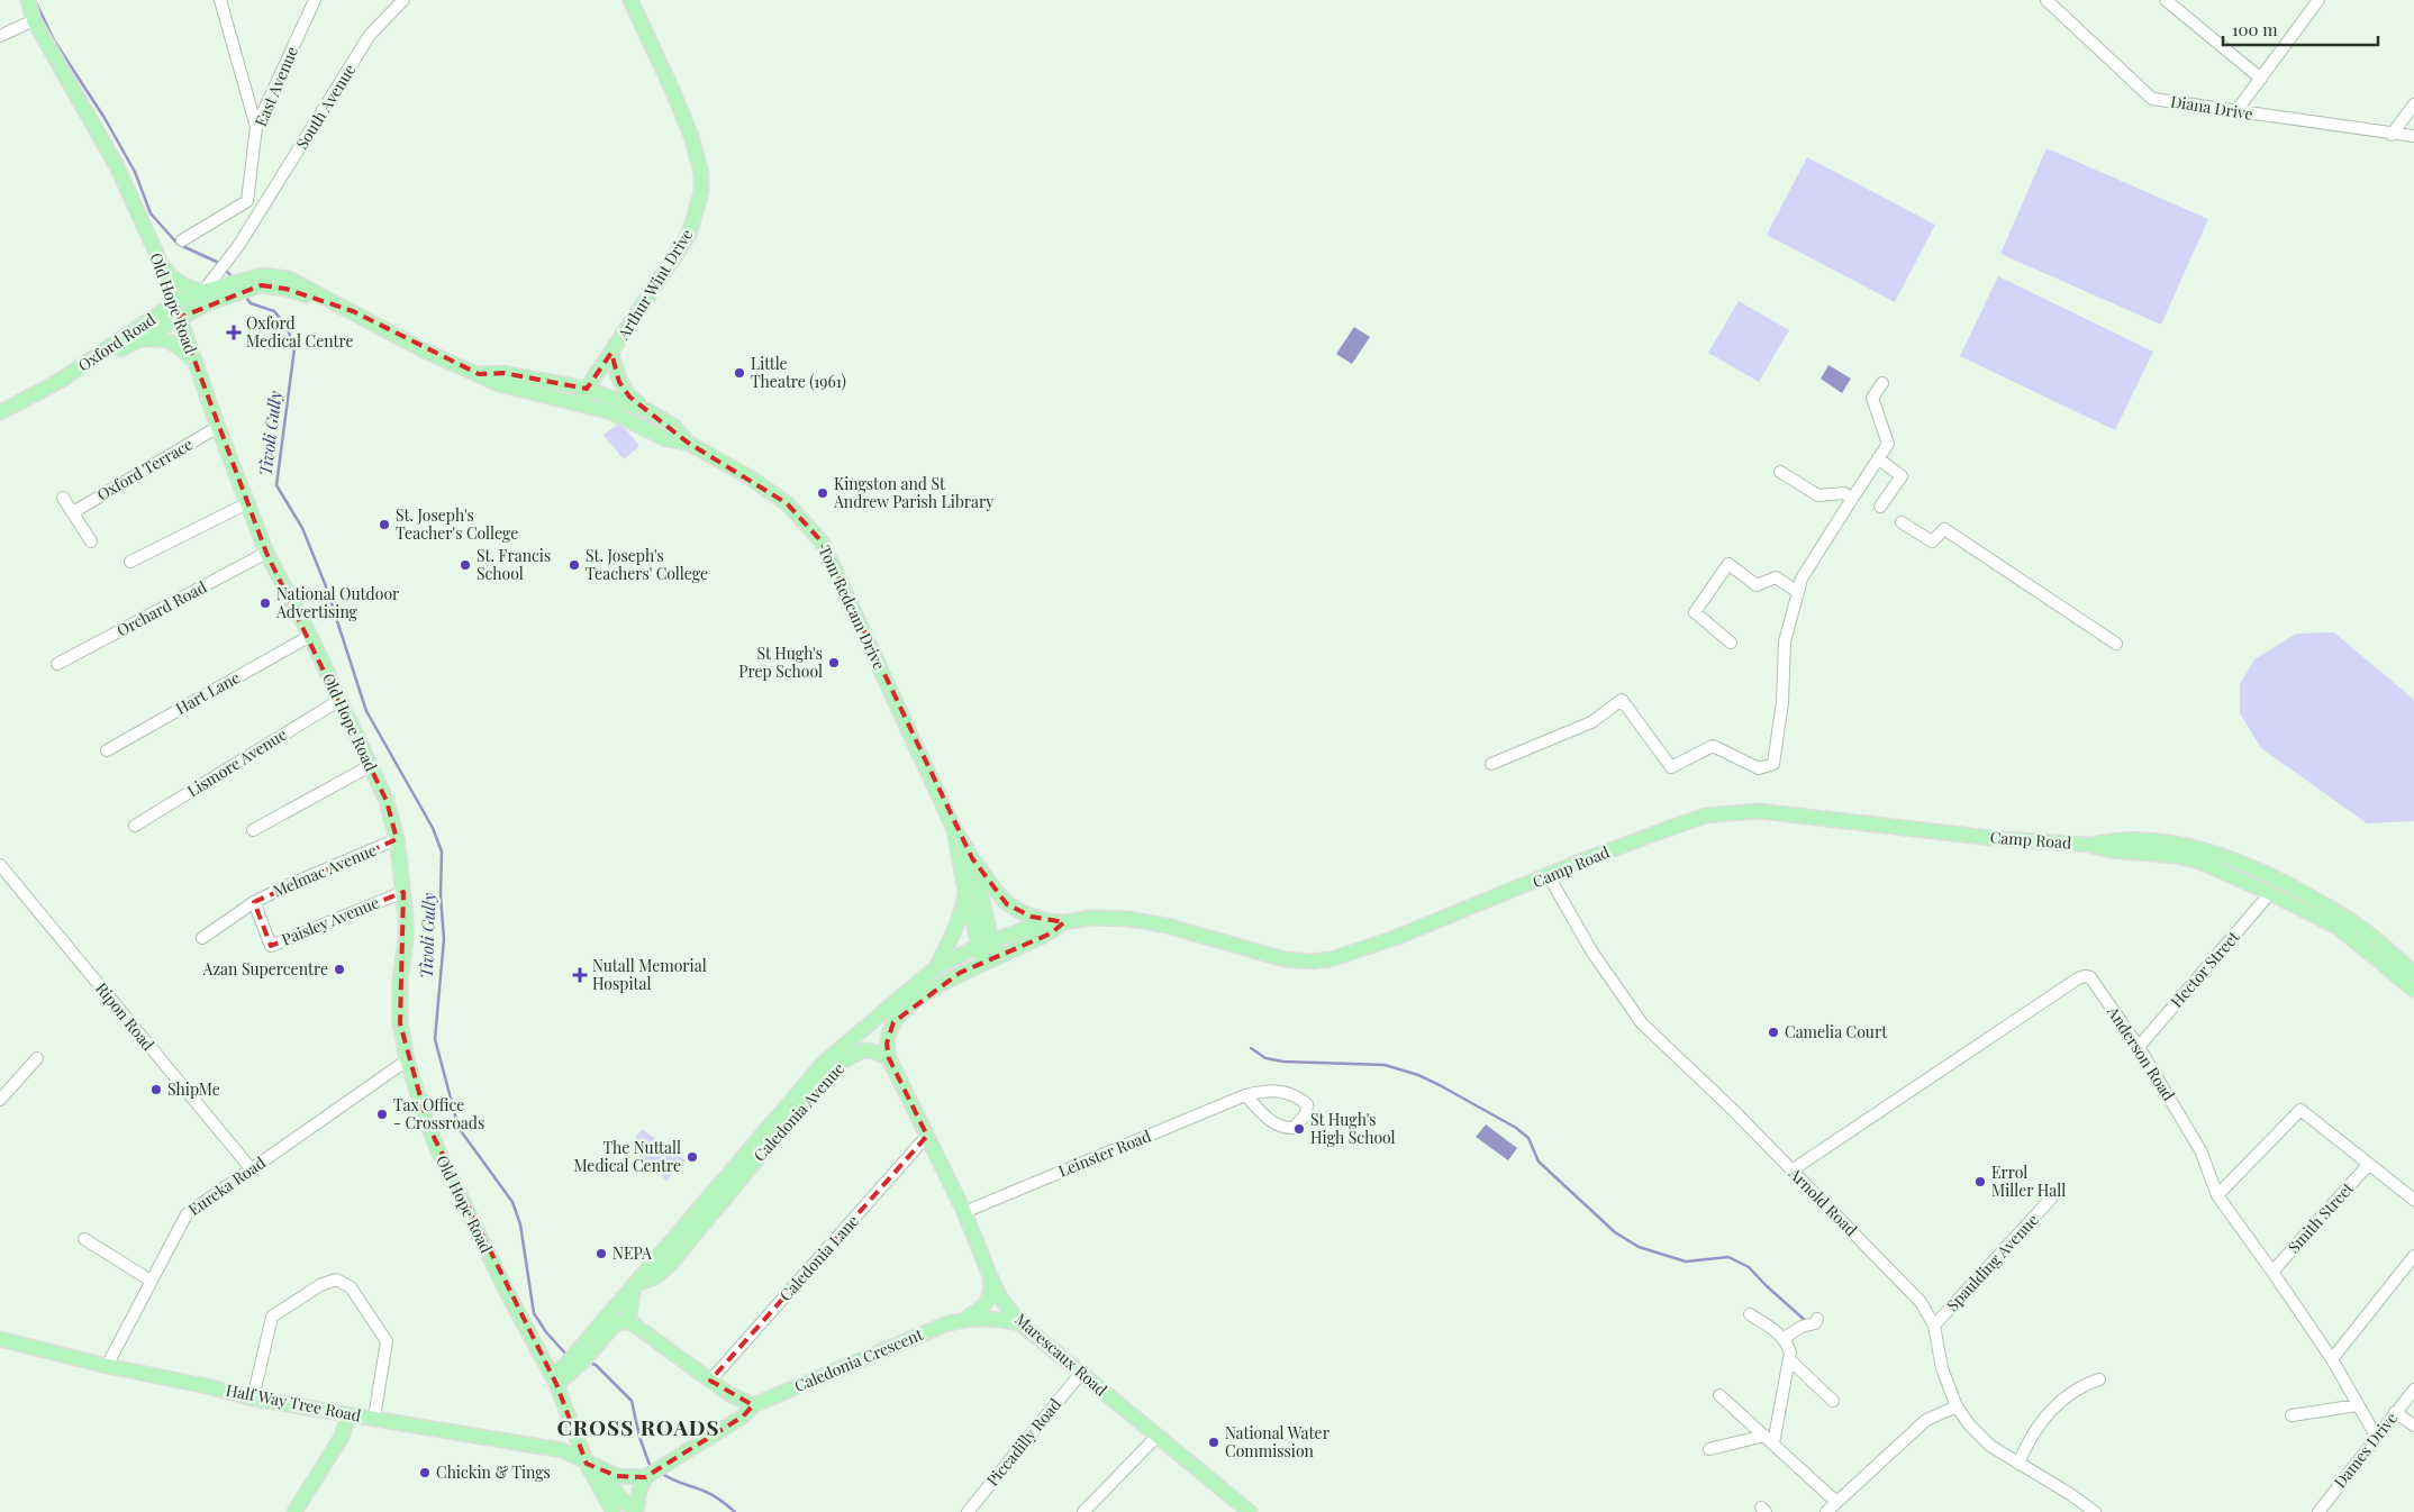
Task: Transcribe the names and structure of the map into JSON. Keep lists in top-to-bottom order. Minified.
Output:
{"streets":{"main road":["Arthur Wint Drive","Old Hope Road","Oxford Road","Tom Redcam Drive","Camp Road","Caledonia Avenue","Marescaux Road","Caledonia Crescent","Half Way Tree Road"],"street":["East Avenue","South Avenue","Diana Drive","Oxford Terrace","Orchard Road","Hart Lane","Lismore Avenue","Melmac Avenue","Paisley Avenue","Hector Street","Ripon Road","Anderson Road","Leinster Road","Eureka Road","Arnold Road","Smith Street","Caledonia Lane","Spaulding Avenue","Piccadilly Road","Dames Drive"]},"crossings":[["South Avenue","Tom Redcam Drive"],["Arthur Wint Drive","Tom Redcam Drive"],["Old Hope Road","Oxford Road"],["Old Hope Road","Oxford Terrace"],["Old Hope Road","Tom Redcam Drive"],["Old Hope Road","Orchard Road"],["Old Hope Road","Hart Lane"],["Old Hope Road","Lismore Avenue"],["Old Hope Road","Melmac Avenue"],["Old Hope Road","Paisley Avenue"],["Old Hope Road","Eureka Road"],["Old Hope Road","Half Way Tree Road"],["Oxford Road","Tom Redcam Drive"],["Tom Redcam Drive","Camp Road"],["Tom Redcam Drive","Caledonia Avenue"],["Camp Road","Hector Street"],["Camp Road","Caledonia Avenue"],["Camp Road","Arnold Road"],["Melmac Avenue","Paisley Avenue"],["Hector Street","Anderson Road"],["Ripon Road","Eureka Road"],["Anderson Road","Arnold Road"],["Anderson Road","Smith Street"],["Anderson Road","Dames Drive"],["Caledonia Avenue","Marescaux Road"],["Leinster Road","Marescaux Road"],["Eureka Road","Half Way Tree Road"],["Arnold Road","Spaulding Avenue"],["Caledonia Lane","Marescaux Road"],["Marescaux Road","Caledonia Crescent"],["Marescaux Road","Piccadilly Road"]],"districts":["CROSS ROADS"],"water":["Tivoli Gully"],"places":{"health":["Oxford Medical Centre","Nutall Memorial Hospital"],"other":["Little Theatre (1961)","Kingston and St Andrew Parish Library","St. Joseph's Teacher's College","St. Francis School","St. Joseph's Teachers' College","National Outdoor Advertising","St Hugh's Prep School","Azan Supercentre","Camelia Court","ShipMe","Tax Office - Crossroads","St Hugh's High School","The Nuttall Medical Centre","Errol Miller Hall","NEPA","National Water Commission","Chickin & Tings"]},"scale_bar":"100 m"}
